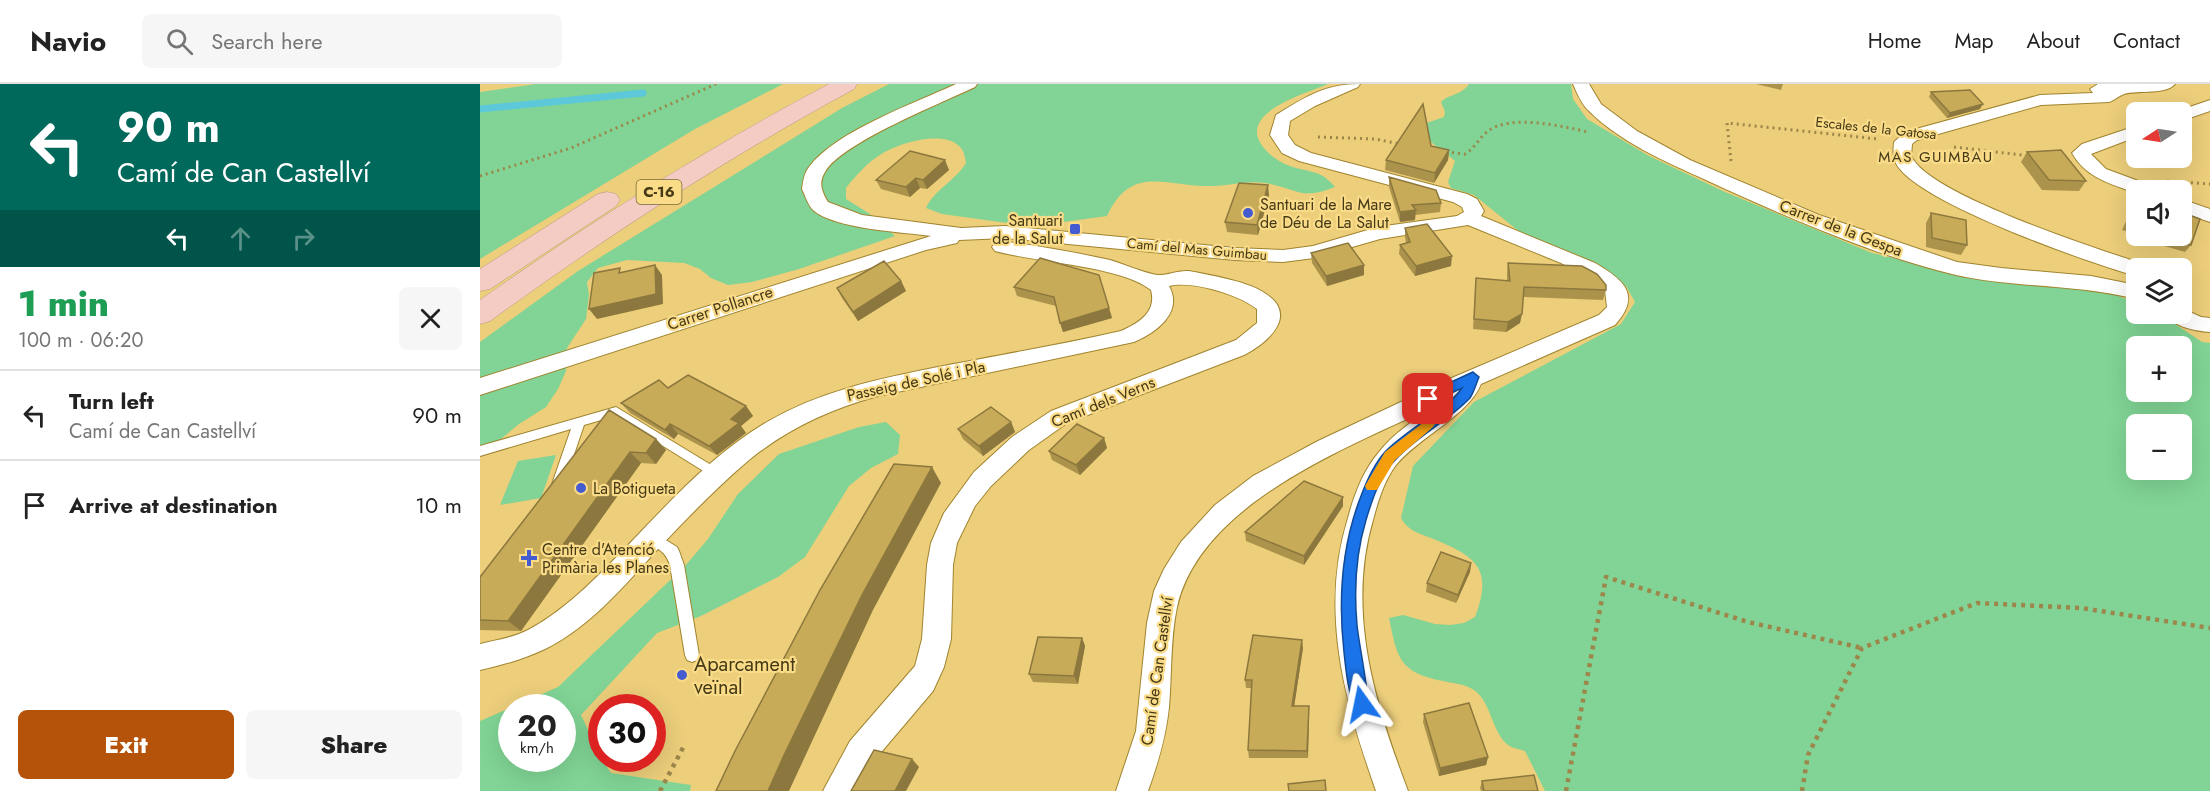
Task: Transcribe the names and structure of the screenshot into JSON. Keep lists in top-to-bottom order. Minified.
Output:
{"streets":{"highway":["C-16"],"street":["Carrer de la Gespa","Camí del Mas Guimbau","Carrer Pollancre","Passeig de Solé i Pla","Camí dels Verns","Camí de Can Castellví"],"path":["Escales de la Gatosa"]},"crossings":[["Escales de la Gatosa","Carrer de la Gespa"],["Camí del Mas Guimbau","Carrer Pollancre"],["Camí del Mas Guimbau","Camí de Can Castellví"],["Passeig de Solé i Pla","Camí dels Verns"]],"districts":["MAS GUIMBAU"],"places":{"other":["Santuari de la Mare de Déu de La Salut","La Botigueta","Aparcament veïnal"],"transit":["Santuari de la Salut"],"health":["Centre d'Atenció Primària les Planes"]},"north":"left","page":{"header":"Navio","search":"Search here","nav":["Home","Map","About","Contact"],"turn":["90 m","Camí de Can Castellví"],"map_buttons":["+","−"],"heading":["1 min","100 m · 06:20"],"list":[{"name":"Turn left","note":"Camí de Can Castellví","value":"90 m"},{"name":"Arrive at destination","value":"10 m"}],"speed":"20 km/h","limit":"30","buttons":["Exit","Share"]}}
